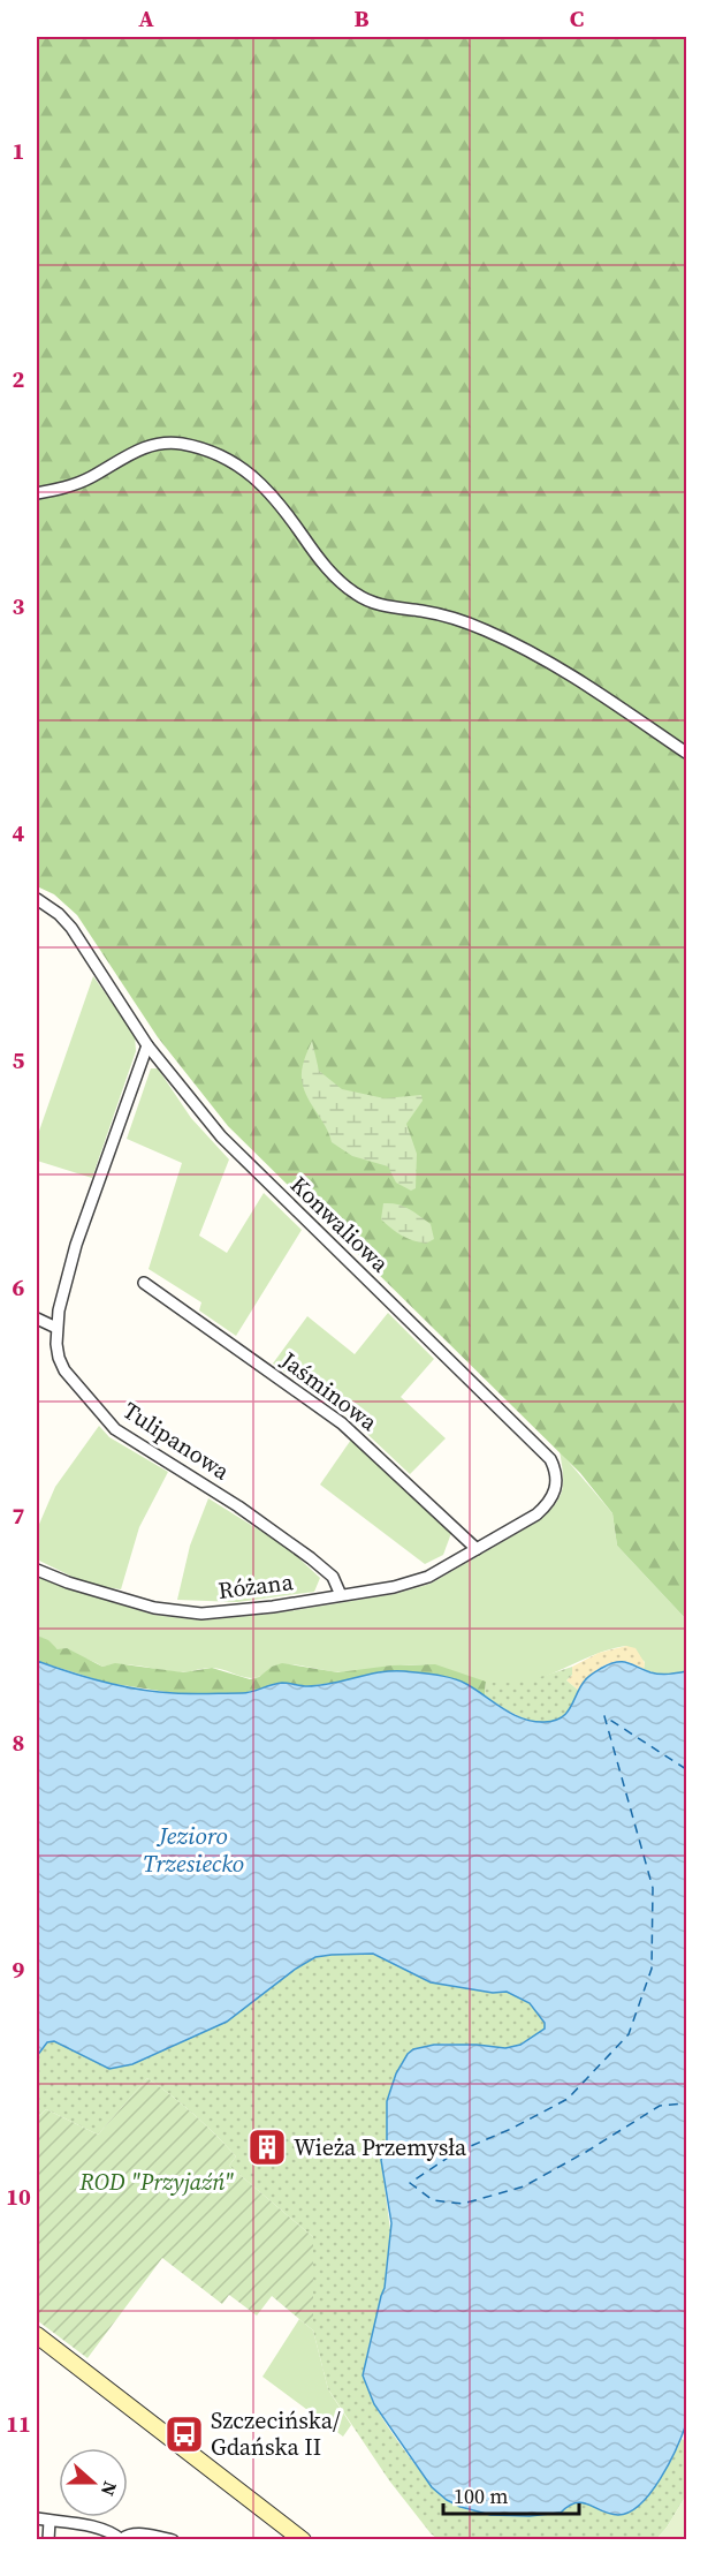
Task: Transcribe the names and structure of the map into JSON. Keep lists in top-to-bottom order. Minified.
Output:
{"streets":{"street":["Konwaliowa","Jaśminowa","Tulipanowa","Różana"]},"crossings":[["Konwaliowa","Jaśminowa"],["Konwaliowa","Tulipanowa"],["Konwaliowa","Różana"],["Jaśminowa","Różana"],["Tulipanowa","Różana"]],"water":["Jezioro Trzesiecko"],"parks":["ROD \"Przyjaźń\""],"places":{"building":["Wieża Przemysła"],"bus stop":["Szczecińska/ Gdańska II"]},"scale_bar":"100 m","north":"right","grid":{"columns":["A","B","C"],"rows":["1","2","3","4","5","6","7","8","9","10","11"]}}
